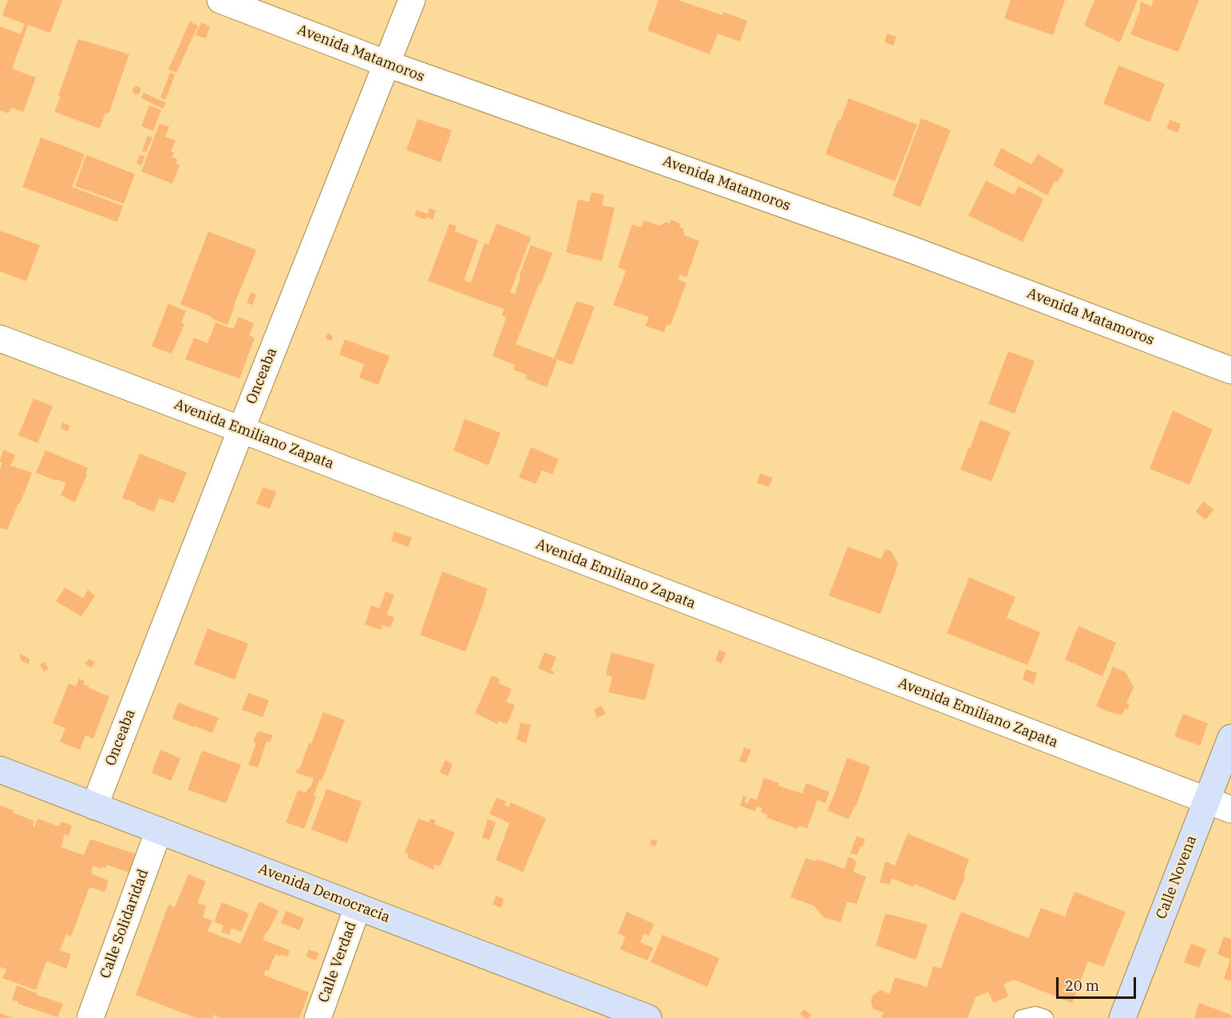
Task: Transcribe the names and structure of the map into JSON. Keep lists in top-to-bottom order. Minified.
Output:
{"streets":{"street":["Avenida Matamoros","Onceaba","Avenida Emiliano Zapata","Calle Novena","Avenida Democracia","Calle Solidaridad","Calle Verdad"]},"crossings":[["Avenida Matamoros","Onceaba"],["Onceaba","Avenida Emiliano Zapata"],["Onceaba","Avenida Democracia"],["Avenida Emiliano Zapata","Calle Novena"],["Avenida Democracia","Calle Solidaridad"],["Avenida Democracia","Calle Verdad"]],"scale_bar":"20 m"}
